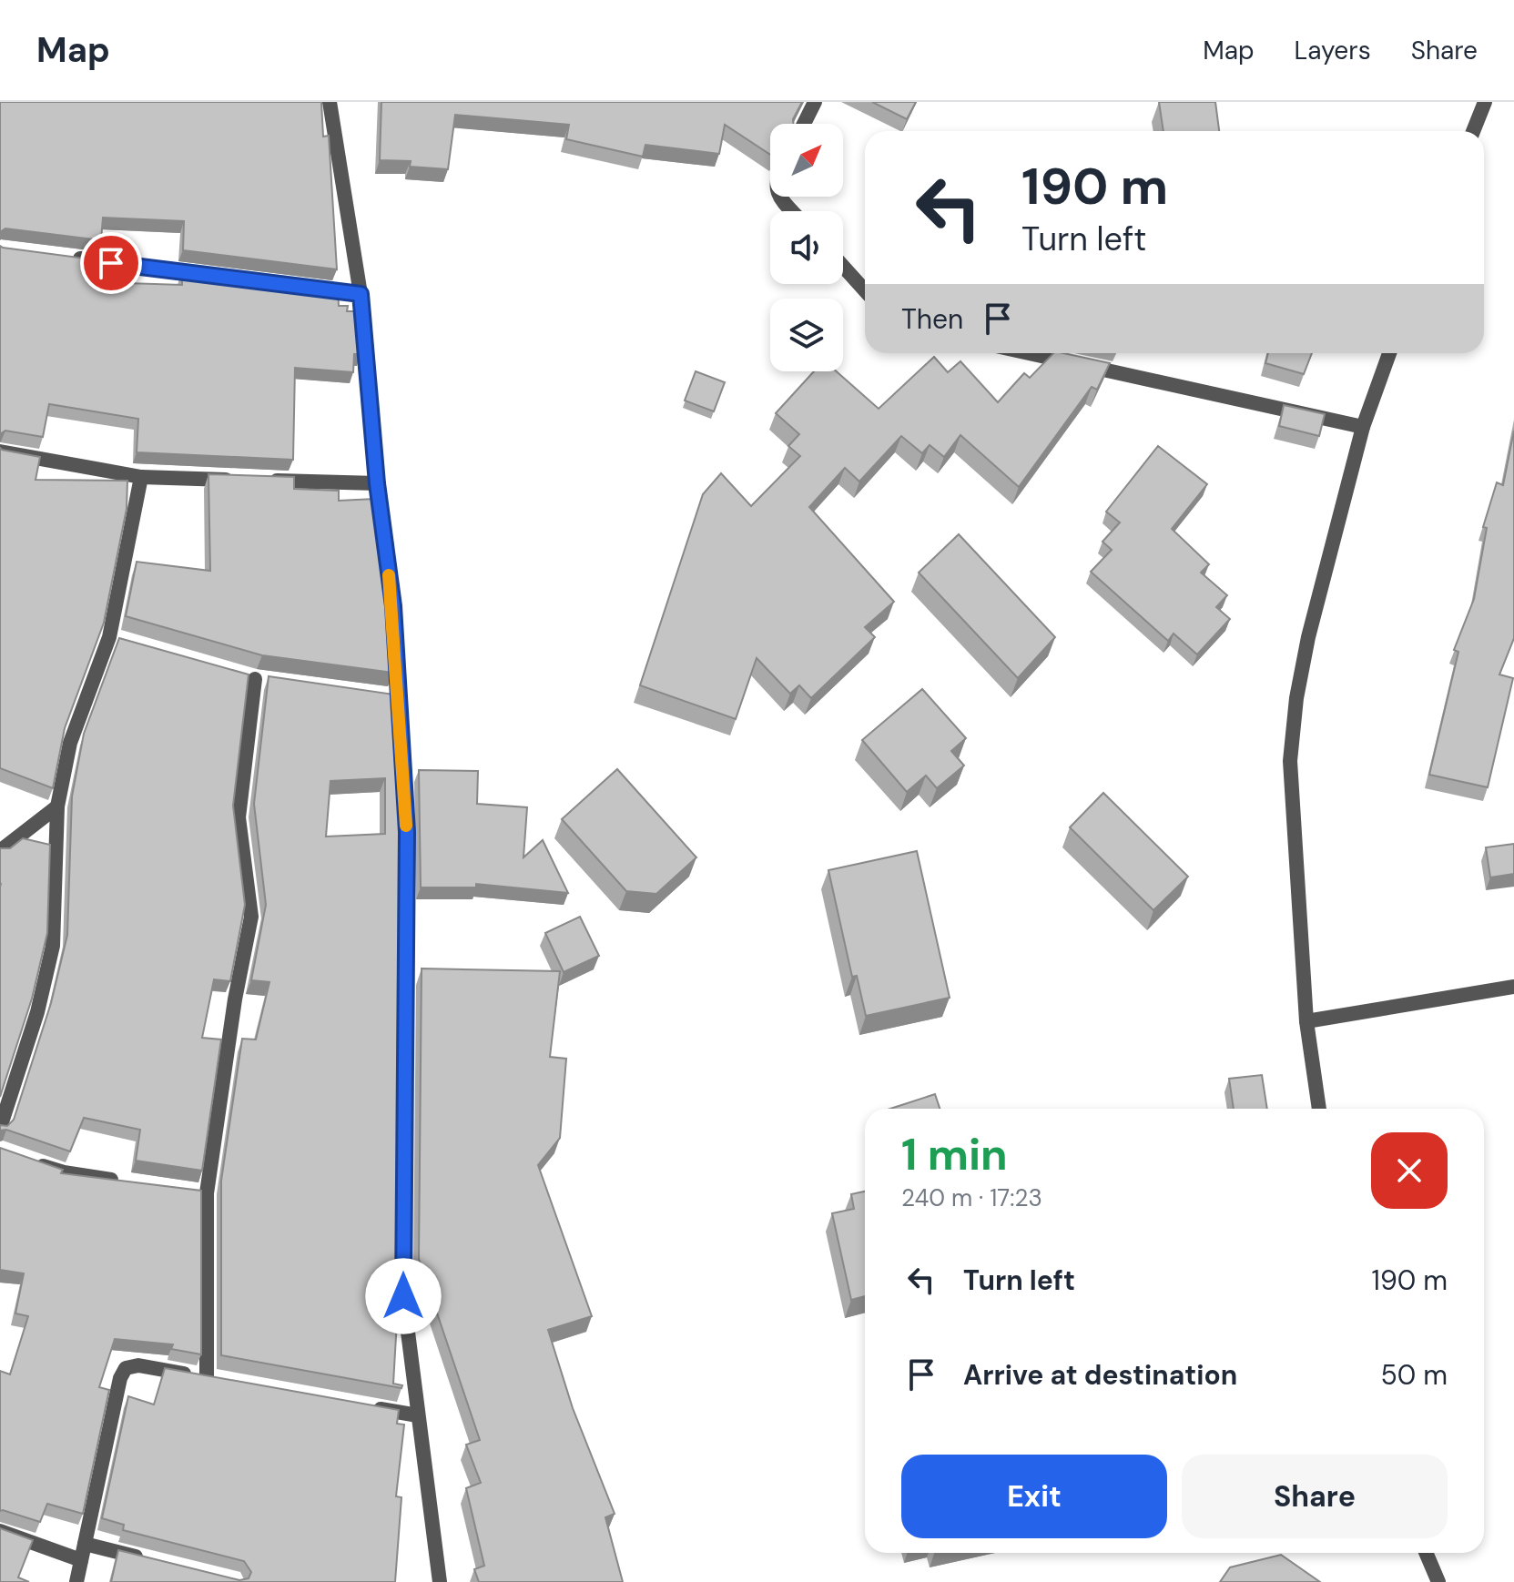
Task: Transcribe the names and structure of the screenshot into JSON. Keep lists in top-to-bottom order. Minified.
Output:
{"north":"top right","page":{"header":"Map","nav":["Map","Layers","Share"],"turn":["190 m","Turn left"],"then":"Then","heading":["1 min","240 m · 17:23"],"list":[{"name":"Turn left","value":"190 m"},{"name":"Arrive at destination","value":"50 m"}],"buttons":["Exit","Share"]}}
